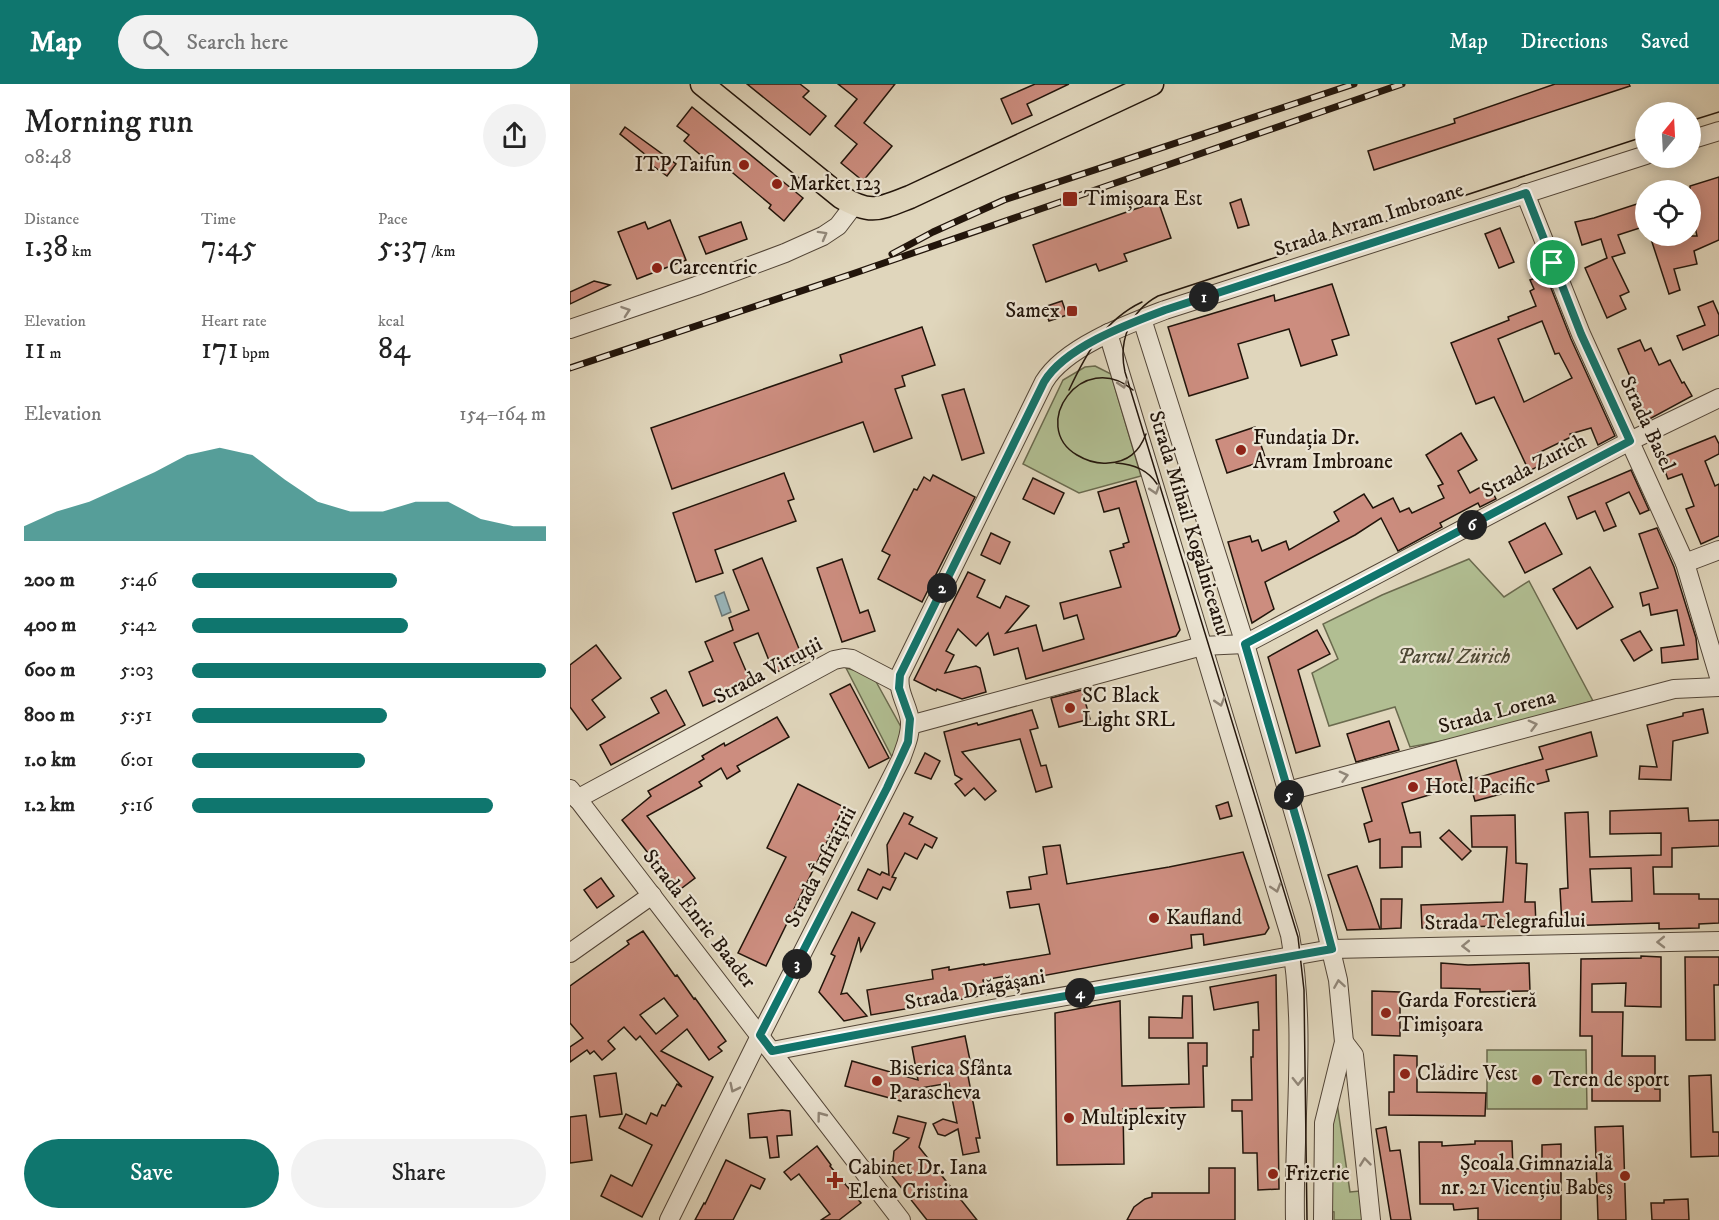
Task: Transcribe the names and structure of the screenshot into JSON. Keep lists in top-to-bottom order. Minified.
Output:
{"streets":{"street":["Strada Avram Imbroane","Strada Basel","Strada Zurich","Strada Mihail Kogălniceanu","Strada Virtuții","Strada Lorena","Strada Înfrățirii","Strada Enric Baader","Strada Telegrafului","Strada Drăgășani"]},"crossings":[["Strada Avram Imbroane","Strada Basel"],["Strada Avram Imbroane","Strada Mihail Kogălniceanu"],["Strada Avram Imbroane","Strada Virtuții"],["Strada Basel","Strada Zurich"],["Strada Zurich","Strada Mihail Kogălniceanu"],["Strada Mihail Kogălniceanu","Strada Lorena"],["Strada Mihail Kogălniceanu","Strada Telegrafului"],["Strada Mihail Kogălniceanu","Strada Drăgășani"],["Strada Virtuții","Strada Enric Baader"],["Strada Înfrățirii","Strada Enric Baader"],["Strada Enric Baader","Strada Drăgășani"],["Strada Telegrafului","Strada Drăgășani"]],"one_way":["Strada Lorena","Strada Înfrățirii","Strada Enric Baader","Strada Telegrafului"],"parks":["Parcul Zürich"],"places":{"other":["ITP Taifun","Market 123","Carcentric","Fundația Dr. Avram Imbroane","SC Black Light SRL","Hotel Pacific","Kaufland","Garda Forestieră Timișoara","Clădire Vest","Teren de sport","Biserica Sfânta Parascheva","Multiplexity","Frizerie","Școala Gimnazială nr. 21 Vicențiu Babeș"],"transit":["Timișoara Est","Samex"],"health":["Cabinet Dr. Iana Elena Cristina"]},"north":"top","page":{"header":"Map","search":"Search here","nav":["Map","Directions","Saved"],"heading":["Morning run","08:48"],"stats":[["Distance","1.38 km"],["Time","7:45"],["Pace","5:37 /km"],["Elevation","11 m"],["Heart rate","171 bpm"],["kcal","84"]],"pins":["1","6","2","5","3","4"],"chart":["Elevation","154–164 m"],"list":[{"name":"200 m","note":"5:46"},{"name":"400 m","note":"5:42"},{"name":"600 m","note":"5:03"},{"name":"800 m","note":"5:51"},{"name":"1.0 km","note":"6:01"},{"name":"1.2 km","note":"5:16"}],"buttons":["Save","Share"]}}
